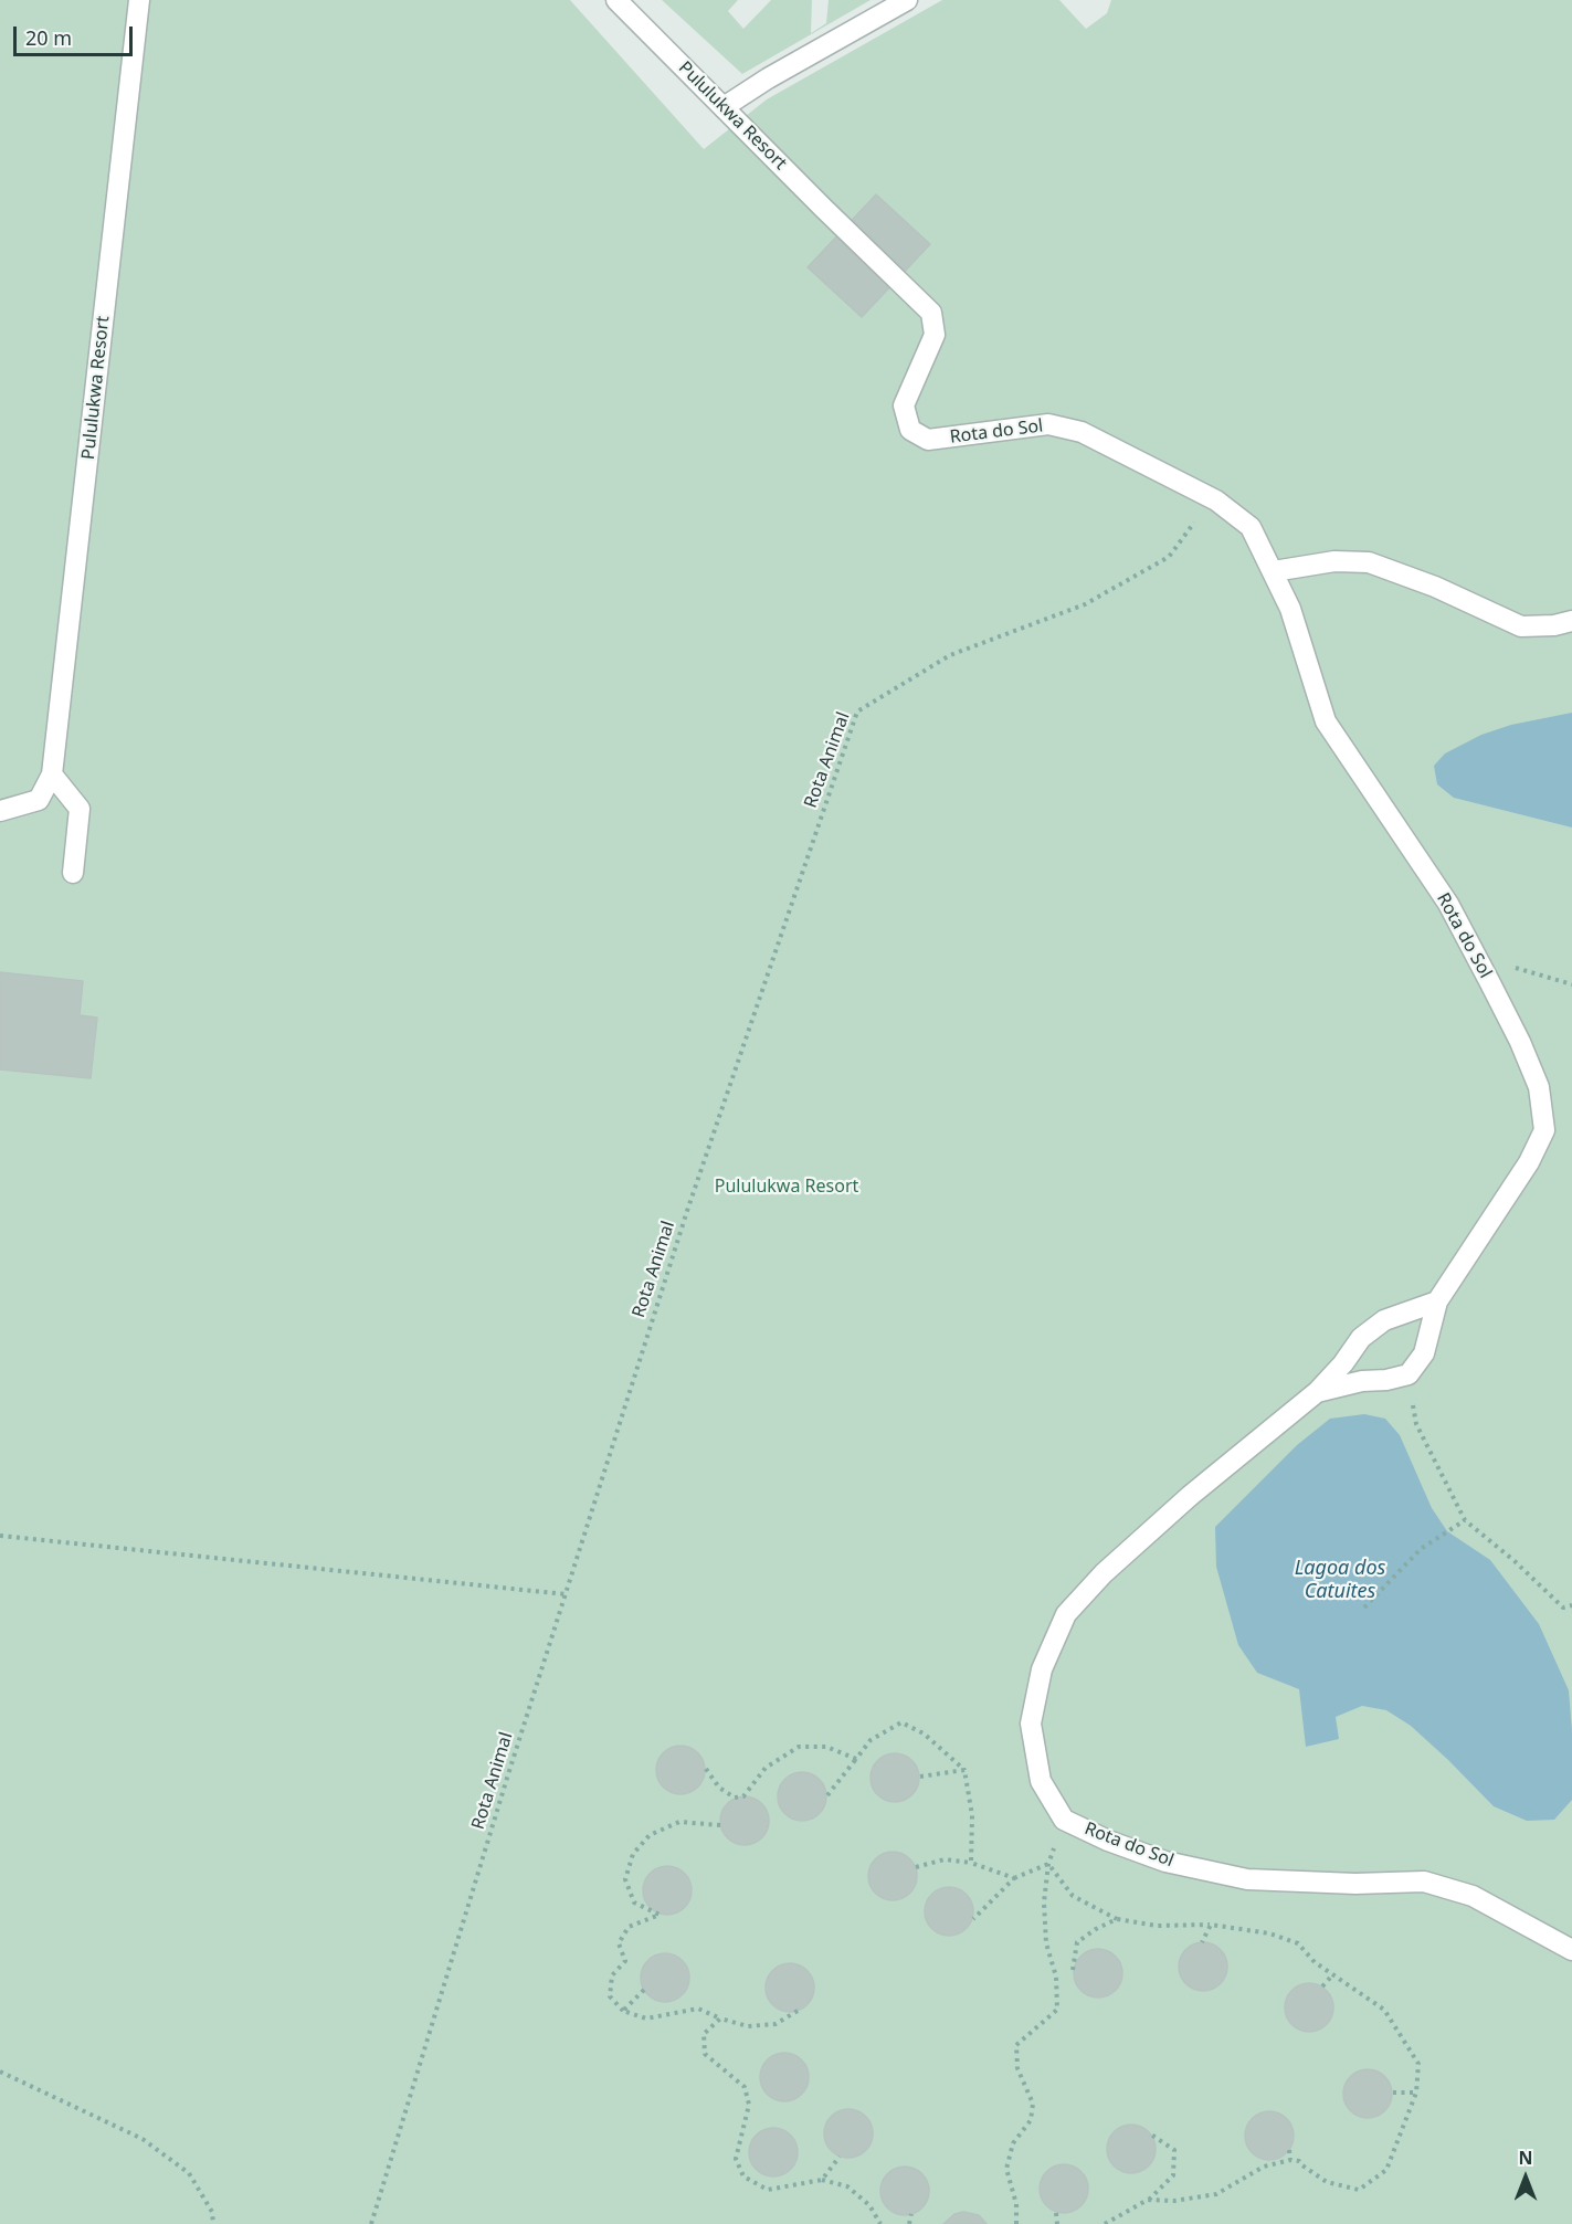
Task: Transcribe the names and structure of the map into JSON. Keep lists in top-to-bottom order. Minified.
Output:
{"streets":{"street":["Pululukwa Resort","Rota do Sol"],"path":["Rota Animal"]},"crossings":[["Pululukwa Resort","Rota do Sol"]],"water":["Lagoa dos Catuites"],"parks":["Pululukwa Resort"],"scale_bar":"20 m","north":"top"}
